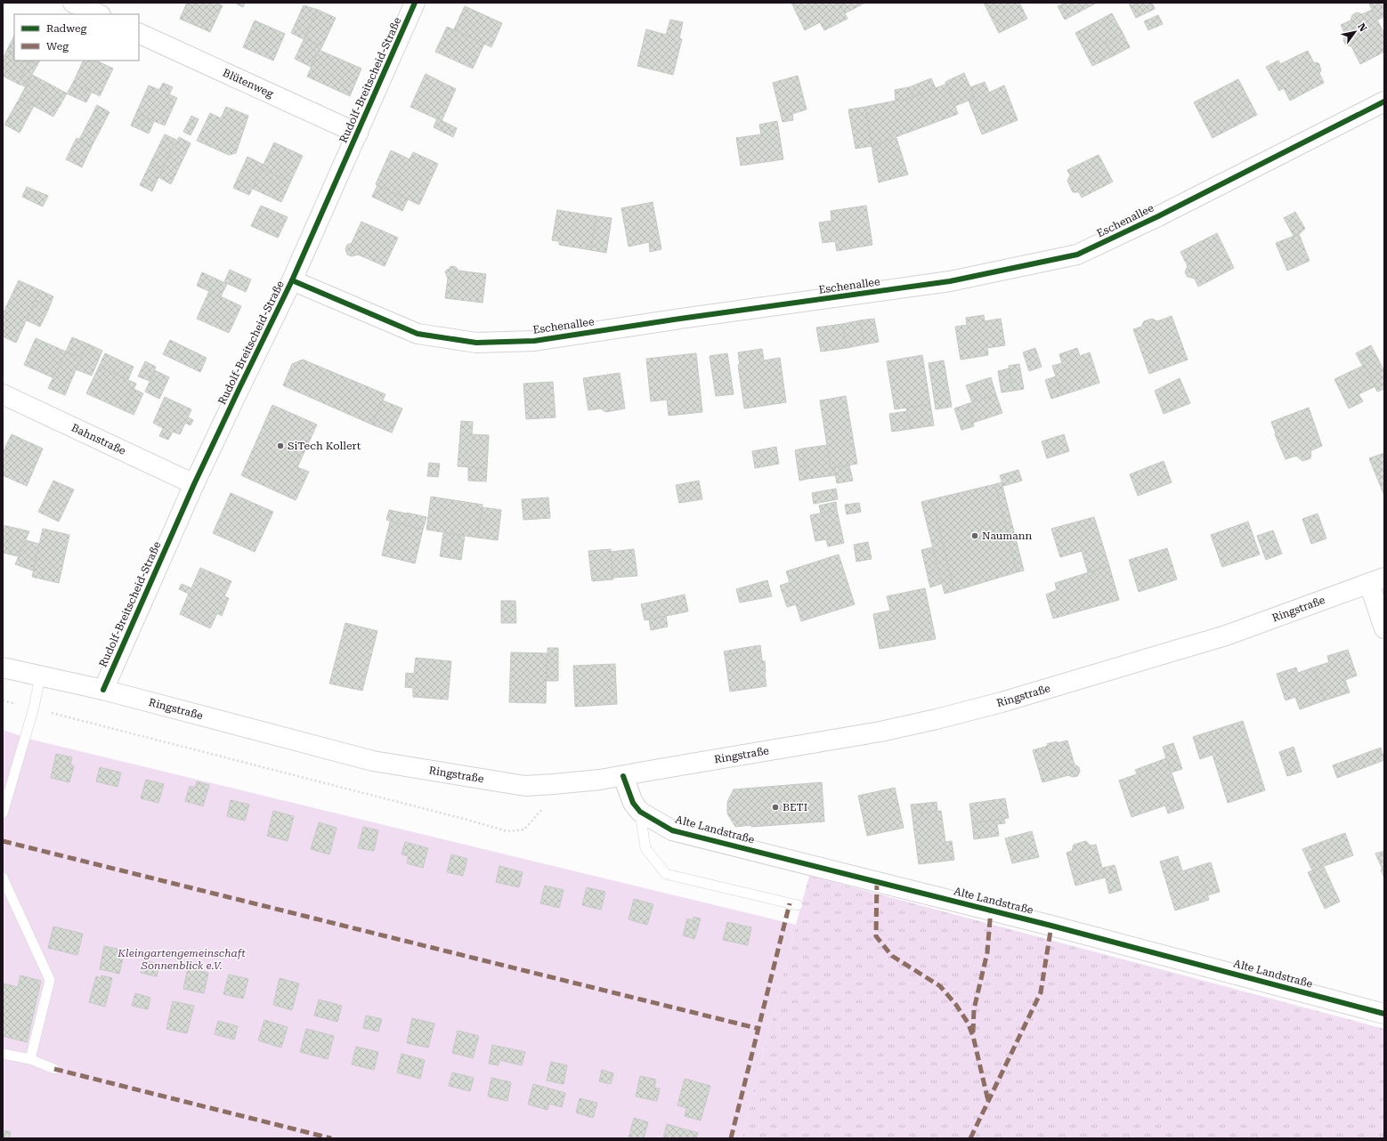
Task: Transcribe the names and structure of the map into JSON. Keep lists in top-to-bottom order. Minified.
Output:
{"streets":{"street":["Rudolf-Breitscheid-Straße","Blütenweg","Eschenallee","Bahnstraße","Ringstraße","Alte Landstraße"]},"crossings":[["Rudolf-Breitscheid-Straße","Blütenweg"],["Rudolf-Breitscheid-Straße","Eschenallee"],["Rudolf-Breitscheid-Straße","Bahnstraße"],["Rudolf-Breitscheid-Straße","Ringstraße"],["Ringstraße","Alte Landstraße"]],"parks":["Kleingartengemeinschaft Sonnenblick e.V."],"places":["SiTech Kollert","Naumann","BETI"],"legend":["Radweg","Weg"],"north":"top right"}
